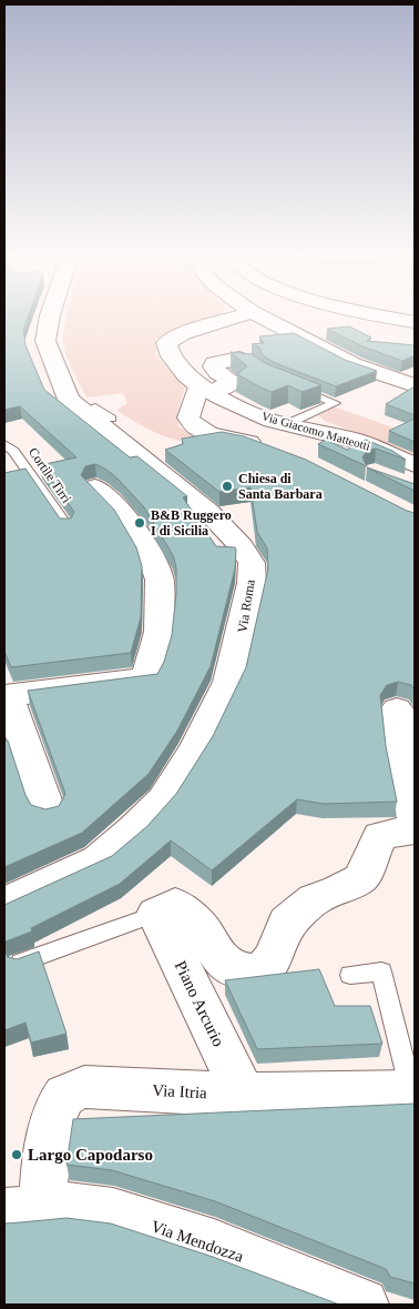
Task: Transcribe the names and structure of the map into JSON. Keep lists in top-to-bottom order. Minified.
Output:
{"streets":{"street":["Via Giacomo Matteotti","Via Roma","Piano Arcurio","Via Itria","Via Mendozza"],"lane":["Cortile Tirri"]},"crossings":[["Piano Arcurio","Via Itria"],["Via Itria","Via Mendozza"]],"places":["Chiesa di Santa Barbara","B&B Ruggero I di Sicilia","Largo Capodarso"]}
